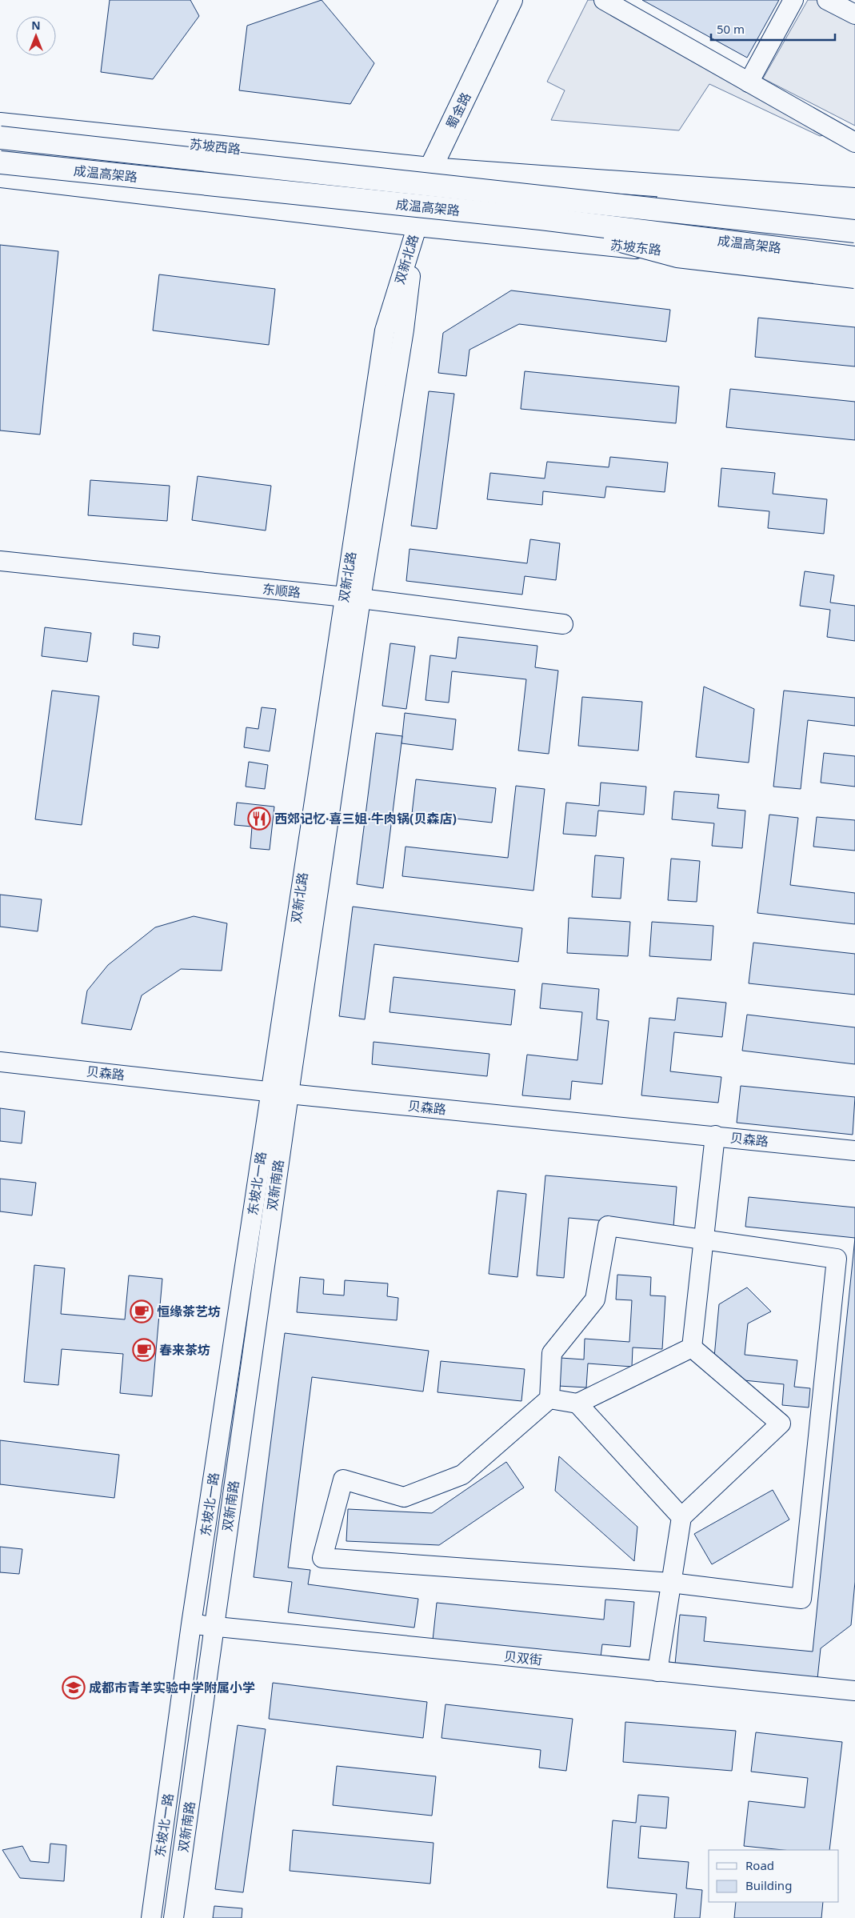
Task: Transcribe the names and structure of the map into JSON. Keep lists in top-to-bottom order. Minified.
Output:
{"streets":{"main road":["蜀金路","苏坡西路","成温高架路","苏坡东路"],"street":["双新北路","东顺路","贝森路","东坡北一路","双新南路","贝双街"]},"crossings":[["蜀金路","苏坡西路"],["蜀金路","苏坡东路"],["蜀金路","双新北路"],["苏坡东路","双新北路"],["双新北路","东顺路"],["双新北路","贝森路"],["双新北路","东坡北一路"],["双新北路","双新南路"],["贝森路","东坡北一路"],["贝森路","双新南路"],["东坡北一路","双新南路"],["东坡北一路","贝双街"],["双新南路","贝双街"]],"places":{"restaurant":["西郊记忆·喜三姐·牛肉锅(贝森店)"],"cafe":["恒缘茶艺坊","春来茶坊"],"school or university":["成都市青羊实验中学附属小学"]},"legend":["Road","Building"],"scale_bar":"50 m","north":"top"}
